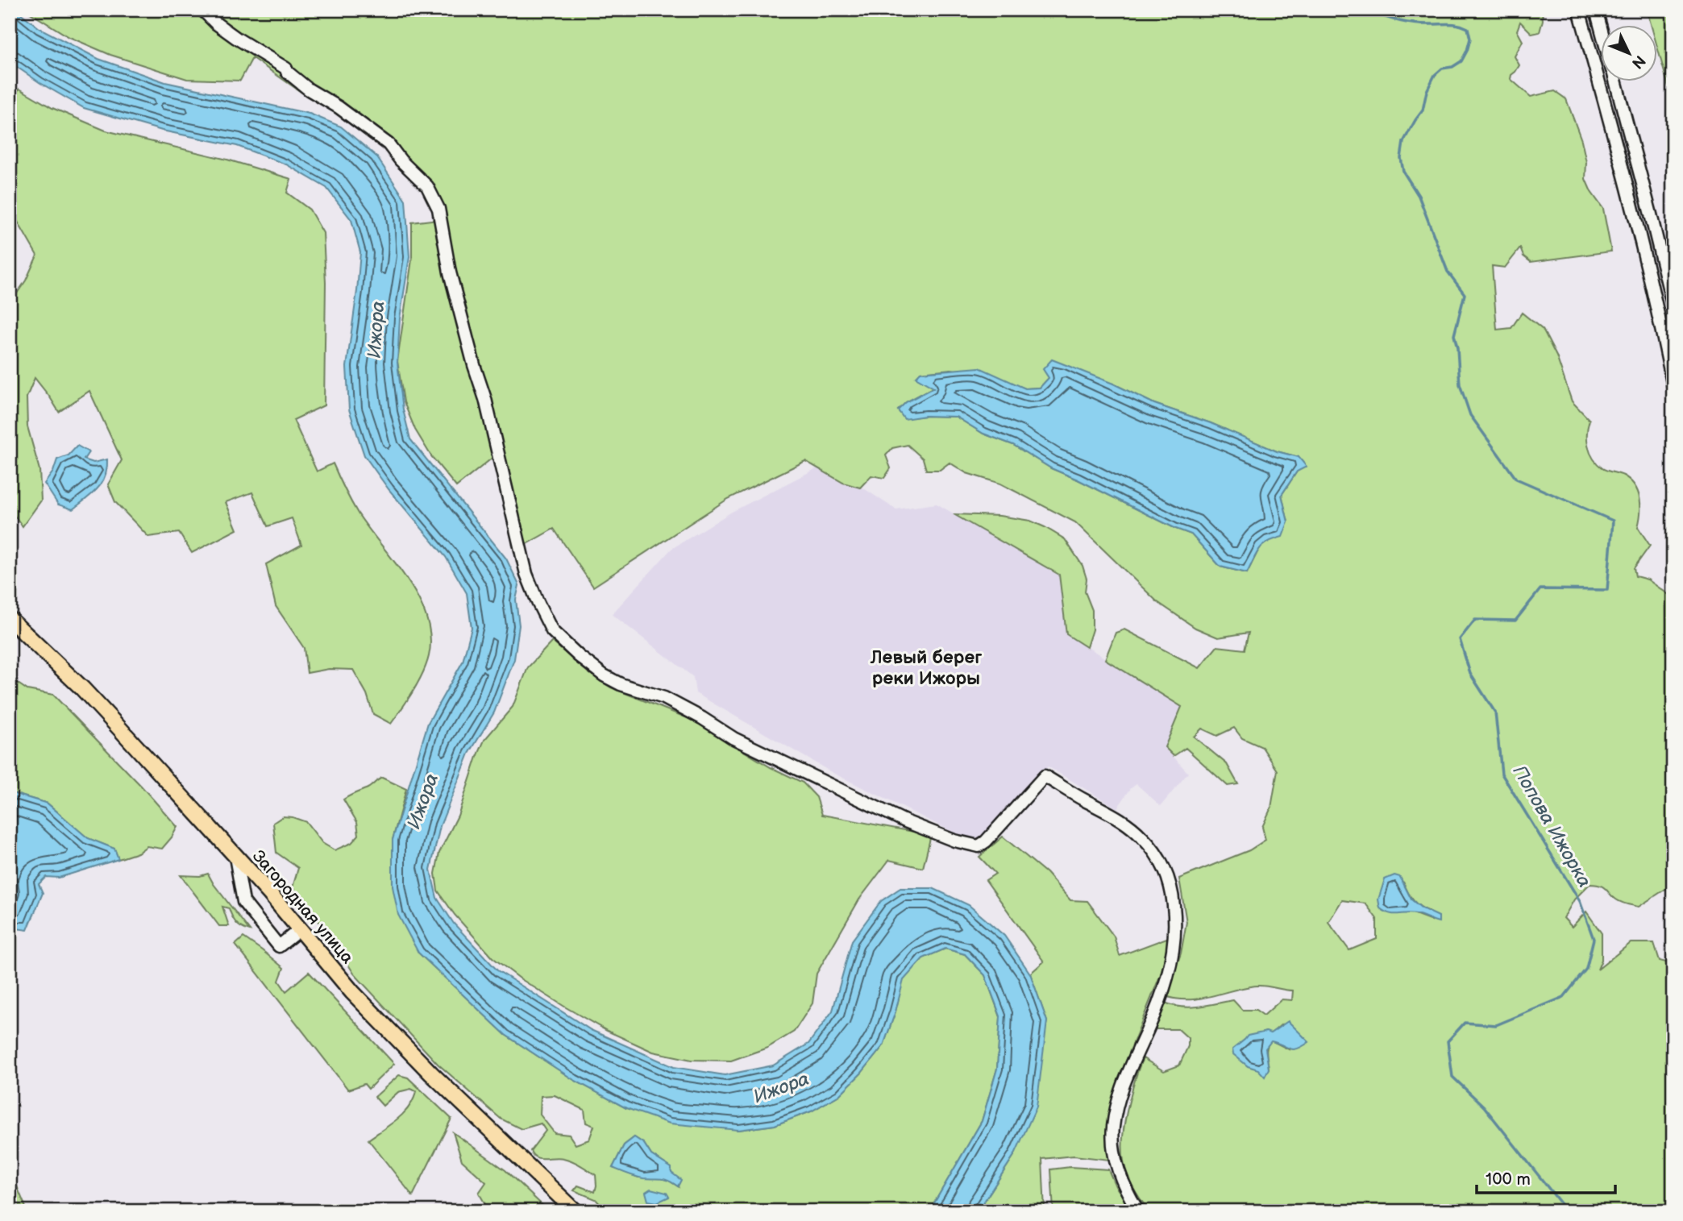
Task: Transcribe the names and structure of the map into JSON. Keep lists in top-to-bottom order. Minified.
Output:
{"streets":{"main road":["Загородная улица"]},"districts":["Левый берег реки Ижоры"],"water":["Ижора","Попова Ижорка"],"scale_bar":"100 m","north":"bottom right"}
